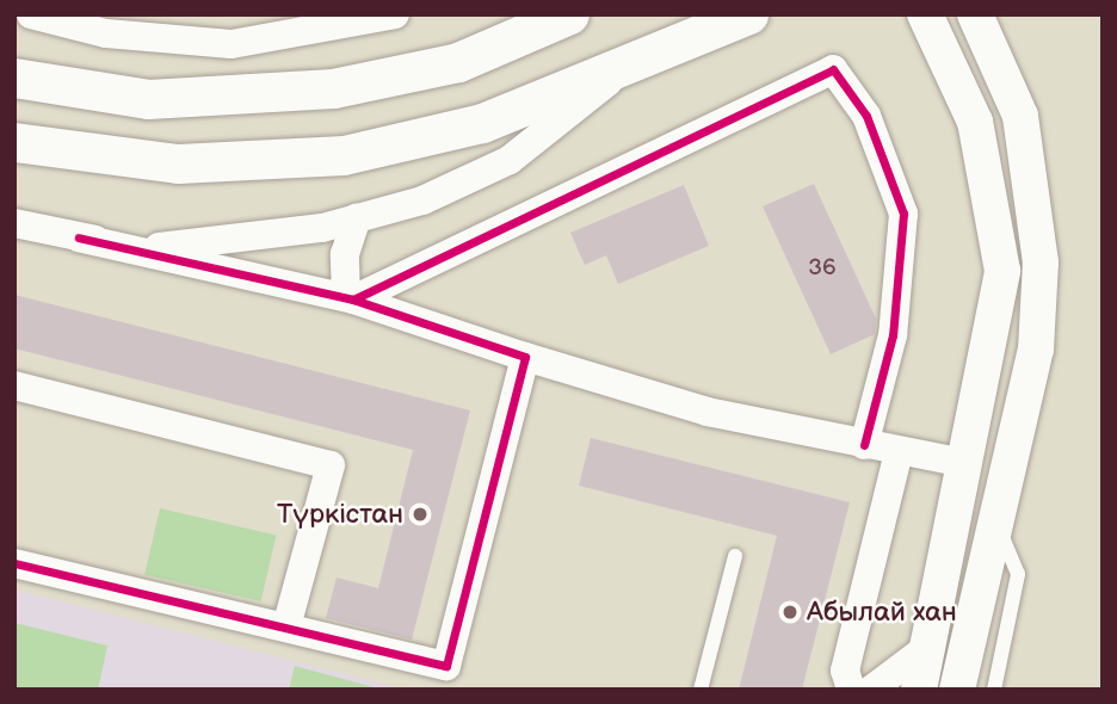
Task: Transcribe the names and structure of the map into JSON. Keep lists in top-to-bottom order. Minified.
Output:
{"places":["Түркістан","Абылай хан"],"house_numbers":["36"]}
